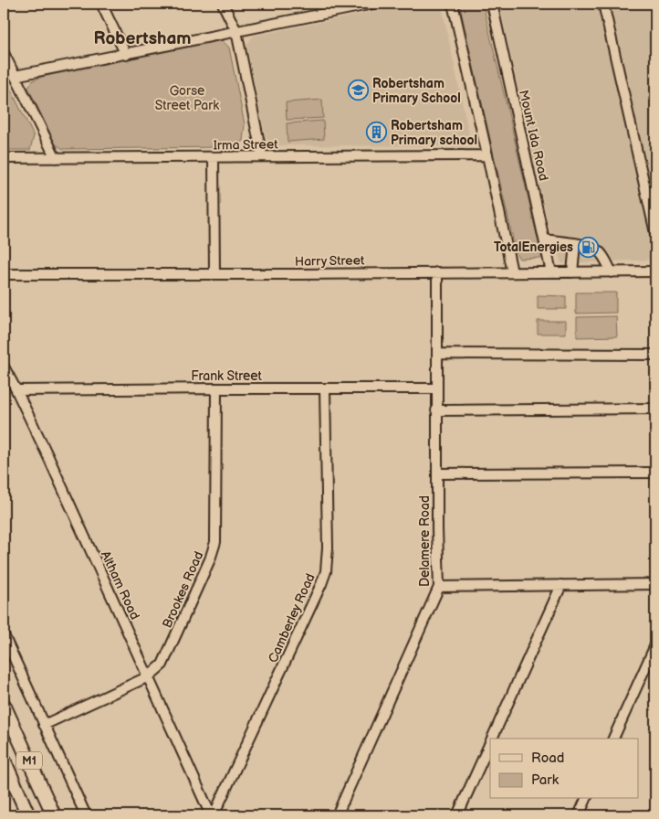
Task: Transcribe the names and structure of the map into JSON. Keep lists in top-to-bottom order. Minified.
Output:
{"streets":{"highway":["M1"],"street":["Mount Ida Road","Irma Street","Harry Street","Frank Street","Delamere Road","Altham Road","Brookes Road","Camberley Road"]},"crossings":[["Mount Ida Road","Harry Street"],["Harry Street","Delamere Road"],["Frank Street","Delamere Road"],["Frank Street","Altham Road"],["Frank Street","Brookes Road"],["Frank Street","Camberley Road"],["Altham Road","Brookes Road"],["Altham Road","Camberley Road"]],"districts":["Robertsham"],"parks":["Gorse Street Park"],"places":{"school or university":["Robertsham Primary School"],"building":["Robertsham Primary school"],"fuel station":["TotalEnergies"]},"legend":["Road","Park"]}
